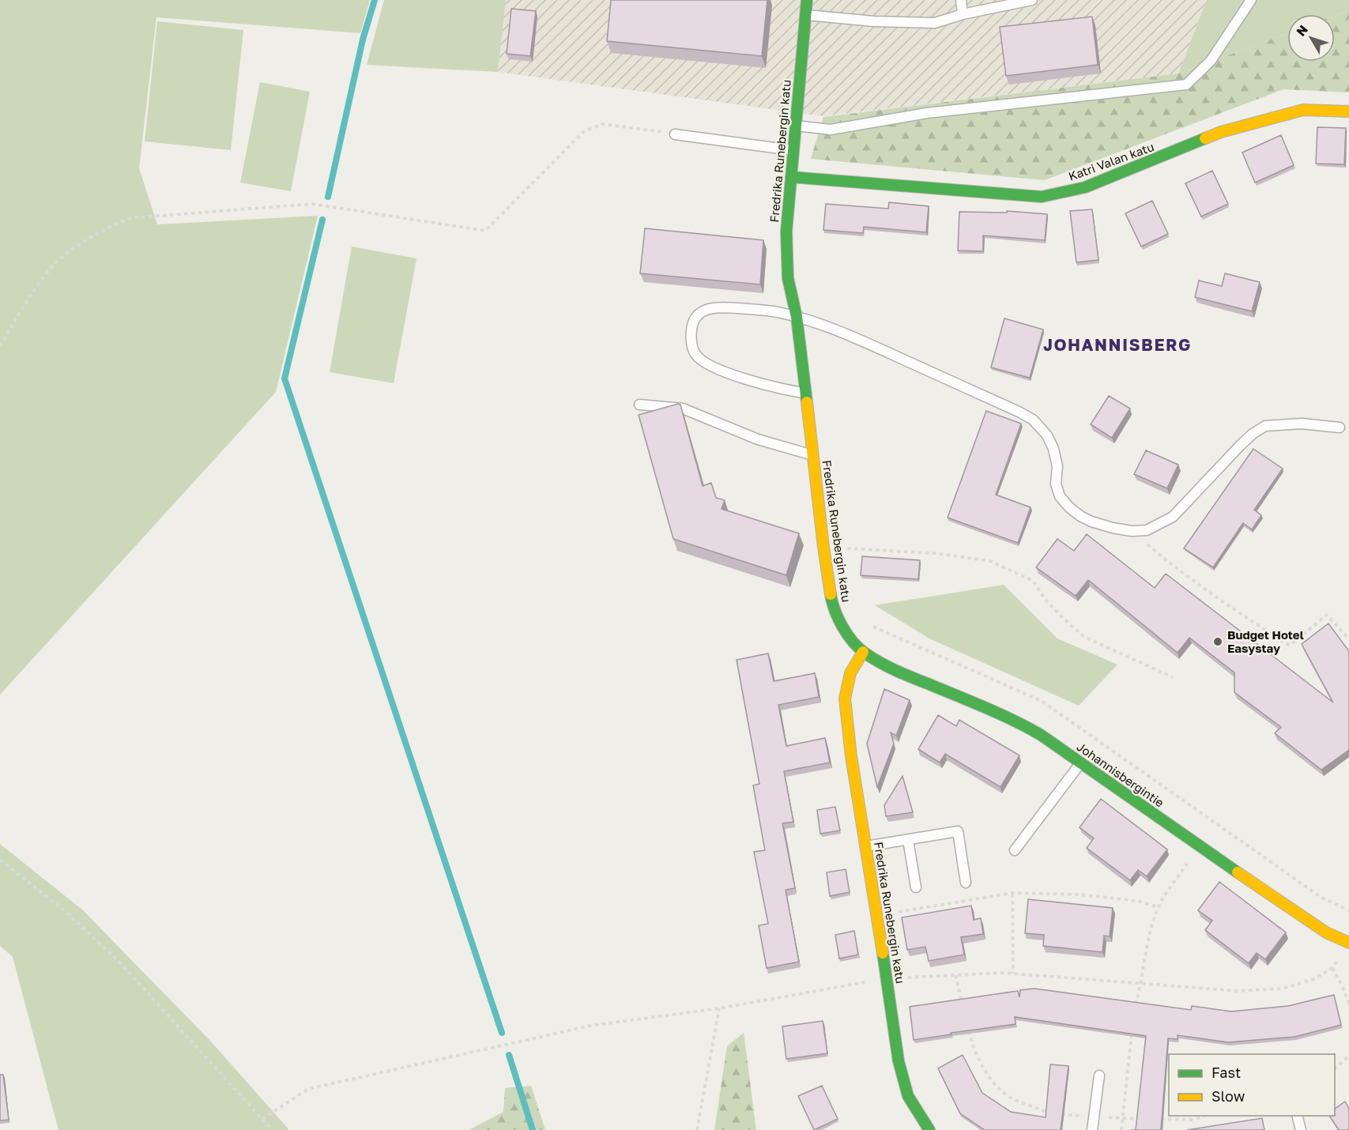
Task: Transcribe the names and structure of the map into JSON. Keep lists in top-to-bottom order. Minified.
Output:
{"streets":{"street":["Fredrika Runebergin katu","Katri Valan katu","Johannisbergintie"]},"crossings":[["Fredrika Runebergin katu","Katri Valan katu"],["Fredrika Runebergin katu","Johannisbergintie"]],"districts":["JOHANNISBERG"],"places":["Budget Hotel Easystay"],"legend":["Fast","Slow"],"north":"top left"}
